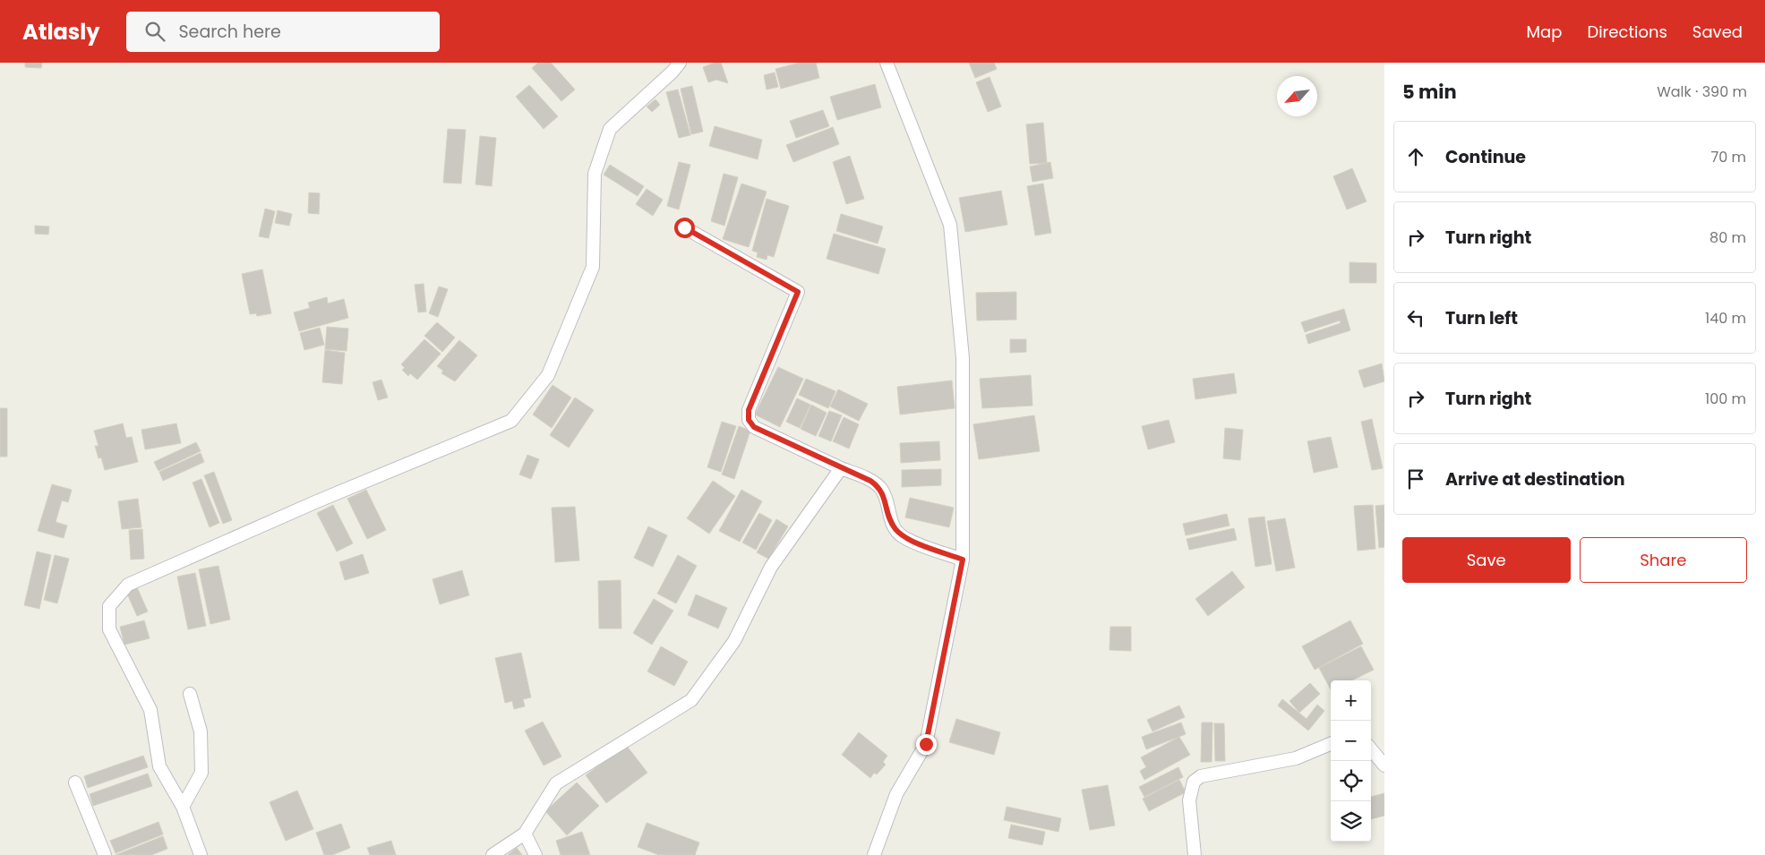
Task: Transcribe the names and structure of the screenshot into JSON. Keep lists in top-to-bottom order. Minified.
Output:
{"north":"bottom left","page":{"header":"Atlasly","search":"Search here","nav":["Map","Directions","Saved"],"heading":["5 min","Walk · 390 m"],"list":[["Continue","70 m"],["Turn right","80 m"],["Turn left","140 m"],["Turn right","100 m"],"Arrive at destination"],"buttons":["Save","Share"],"map_buttons":["+","−"]}}
